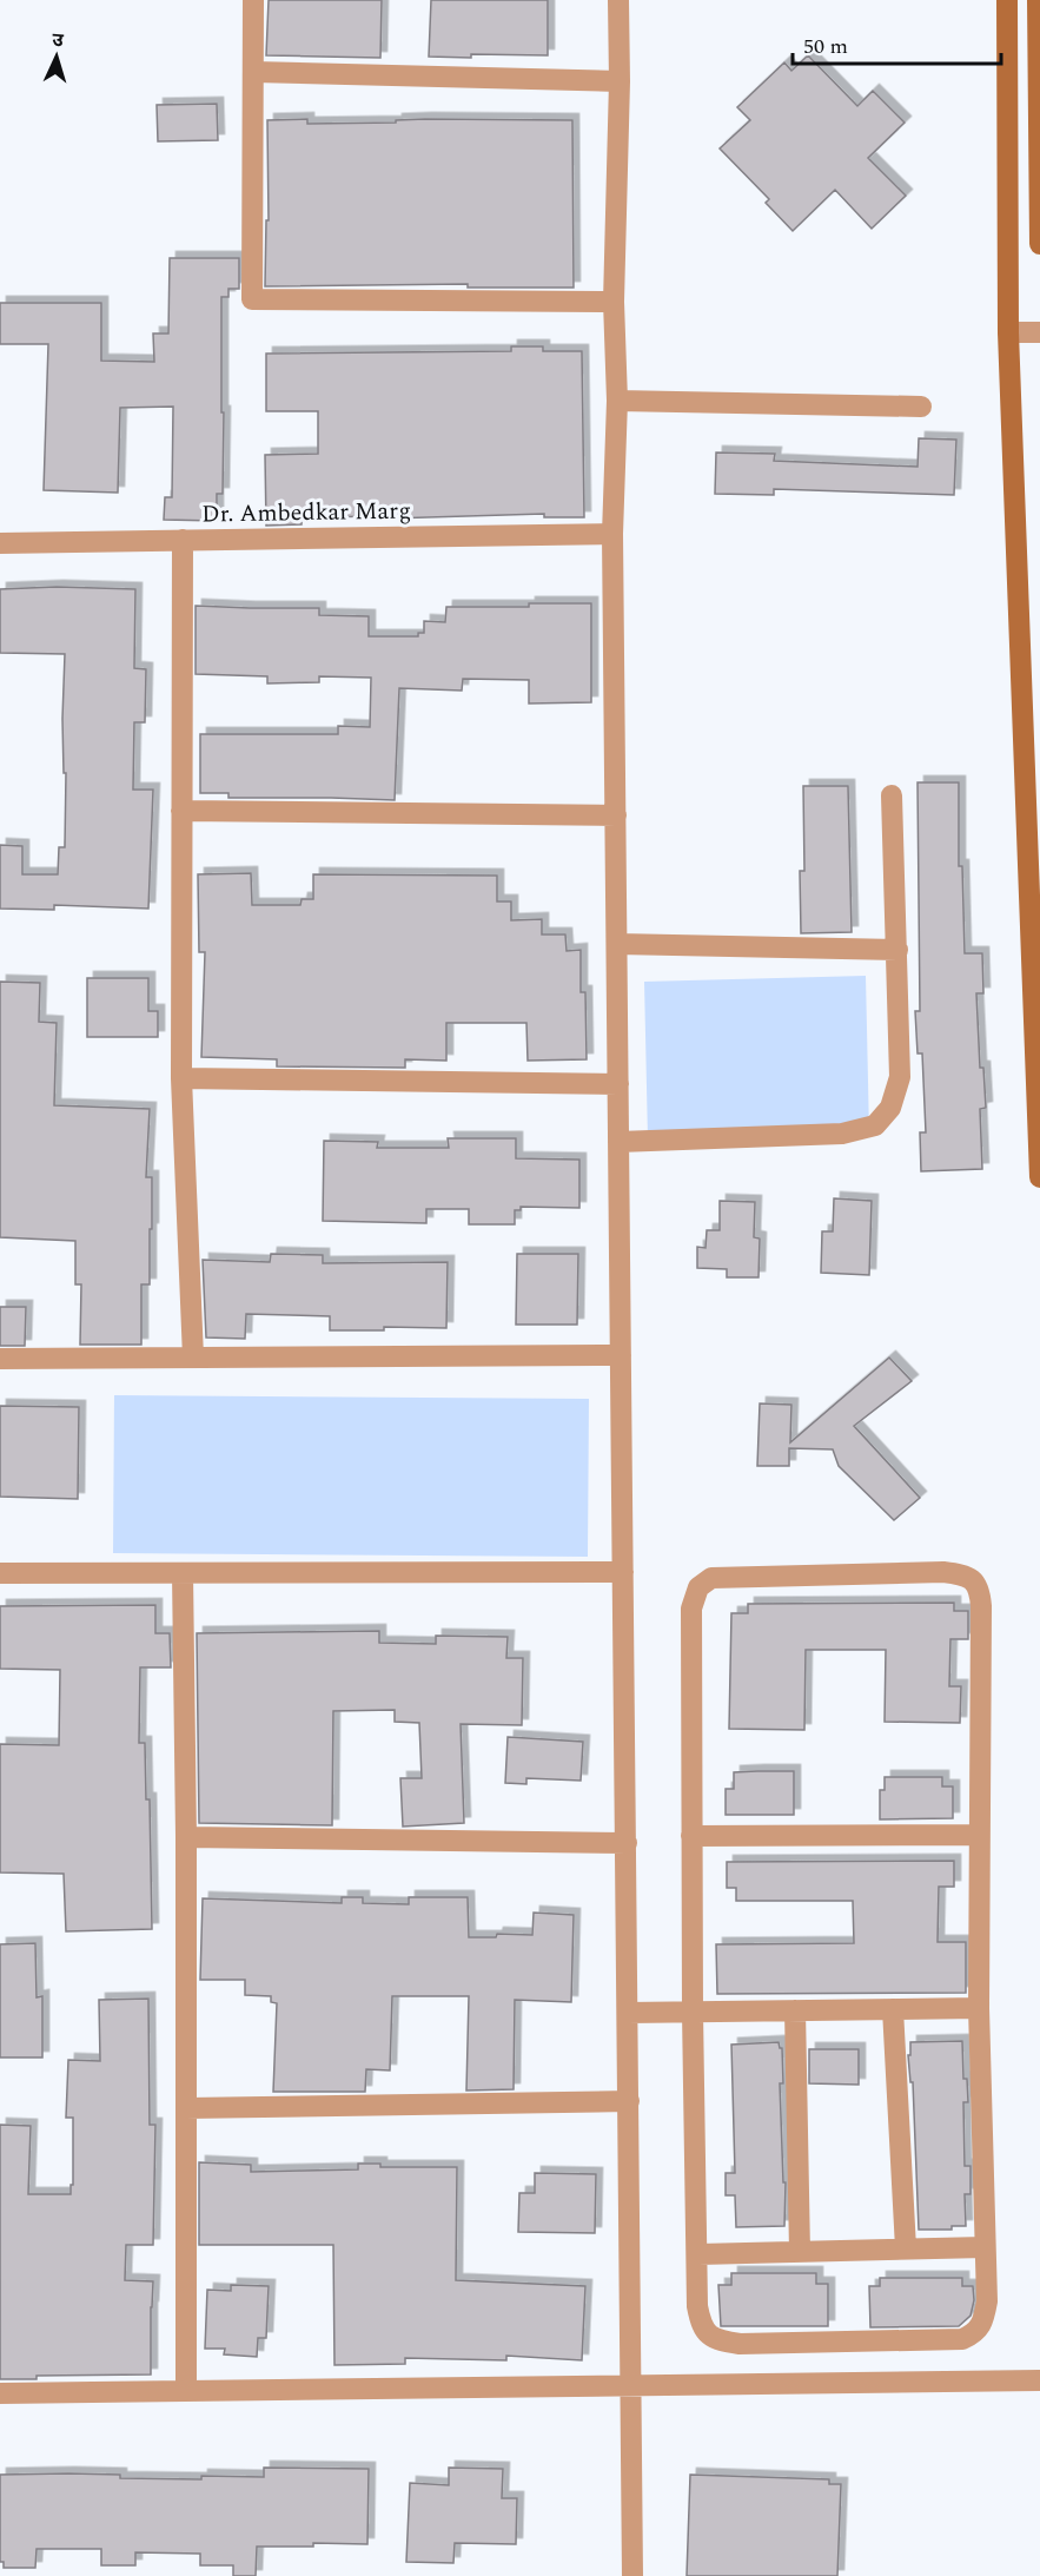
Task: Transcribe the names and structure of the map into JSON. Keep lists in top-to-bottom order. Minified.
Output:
{"streets":{"street":["Dr. Ambedkar Marg"]},"scale_bar":"50 m","north":"top"}
